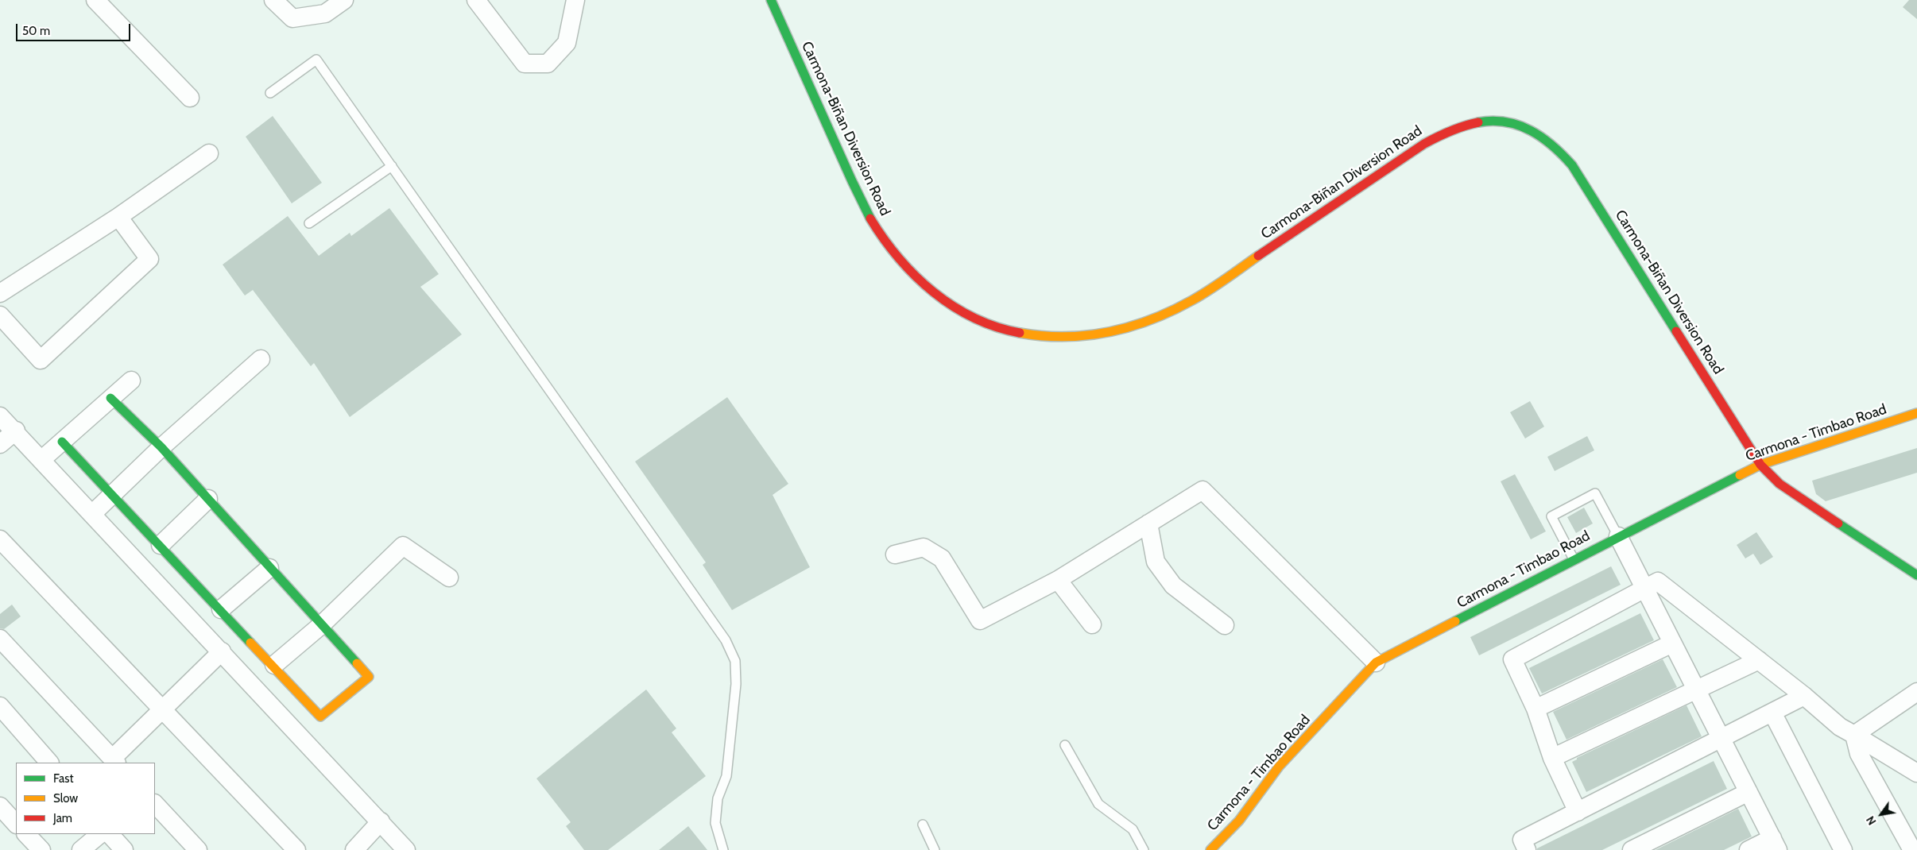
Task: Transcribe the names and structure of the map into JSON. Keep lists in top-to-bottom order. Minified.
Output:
{"streets":{"main road":["Carmona-Biñan Diversion Road","Carmona - Timbao Road"]},"crossings":[["Carmona-Biñan Diversion Road","Carmona - Timbao Road"]],"legend":["Fast","Slow","Jam"],"scale_bar":"50 m","north":"bottom left"}
